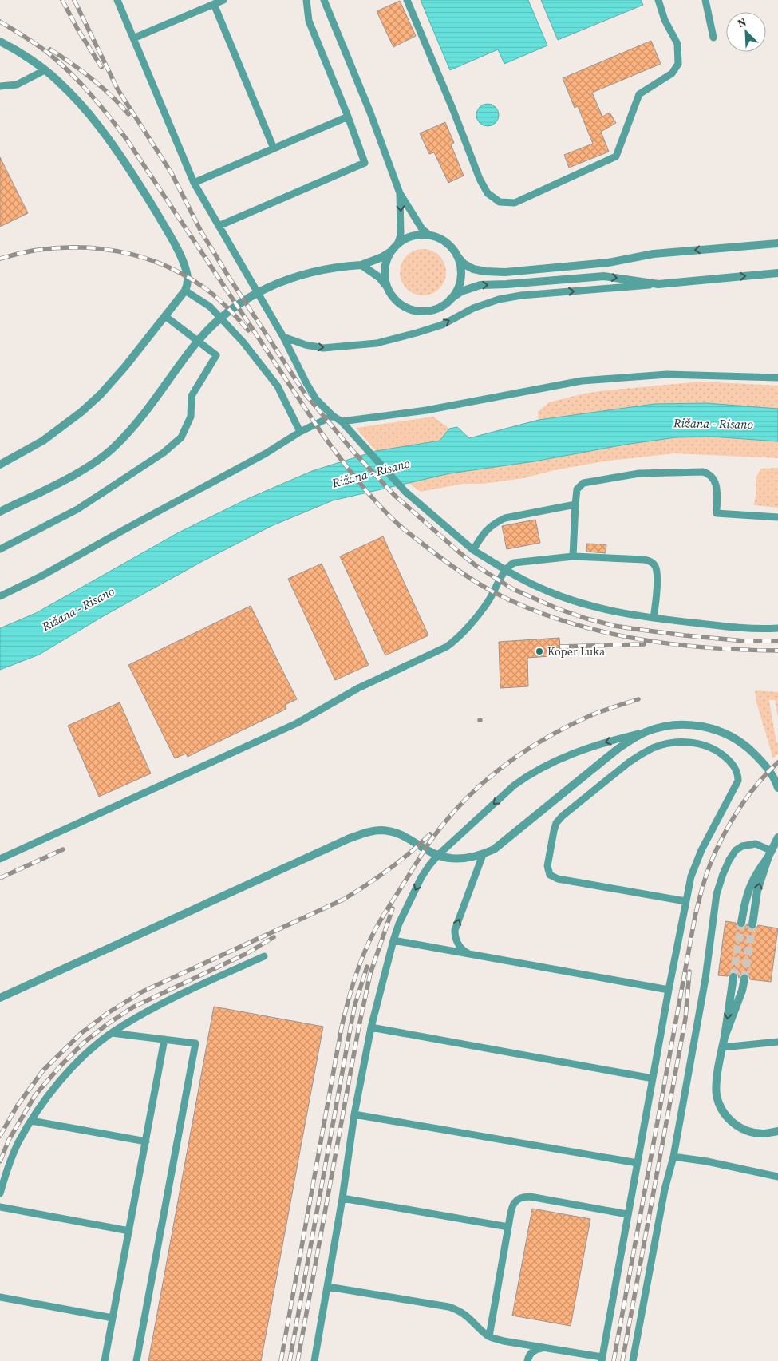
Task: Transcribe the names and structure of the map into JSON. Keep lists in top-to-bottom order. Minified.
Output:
{"water":["Rižana - Risano"],"places":["Koper Luka"],"north":"top left"}
